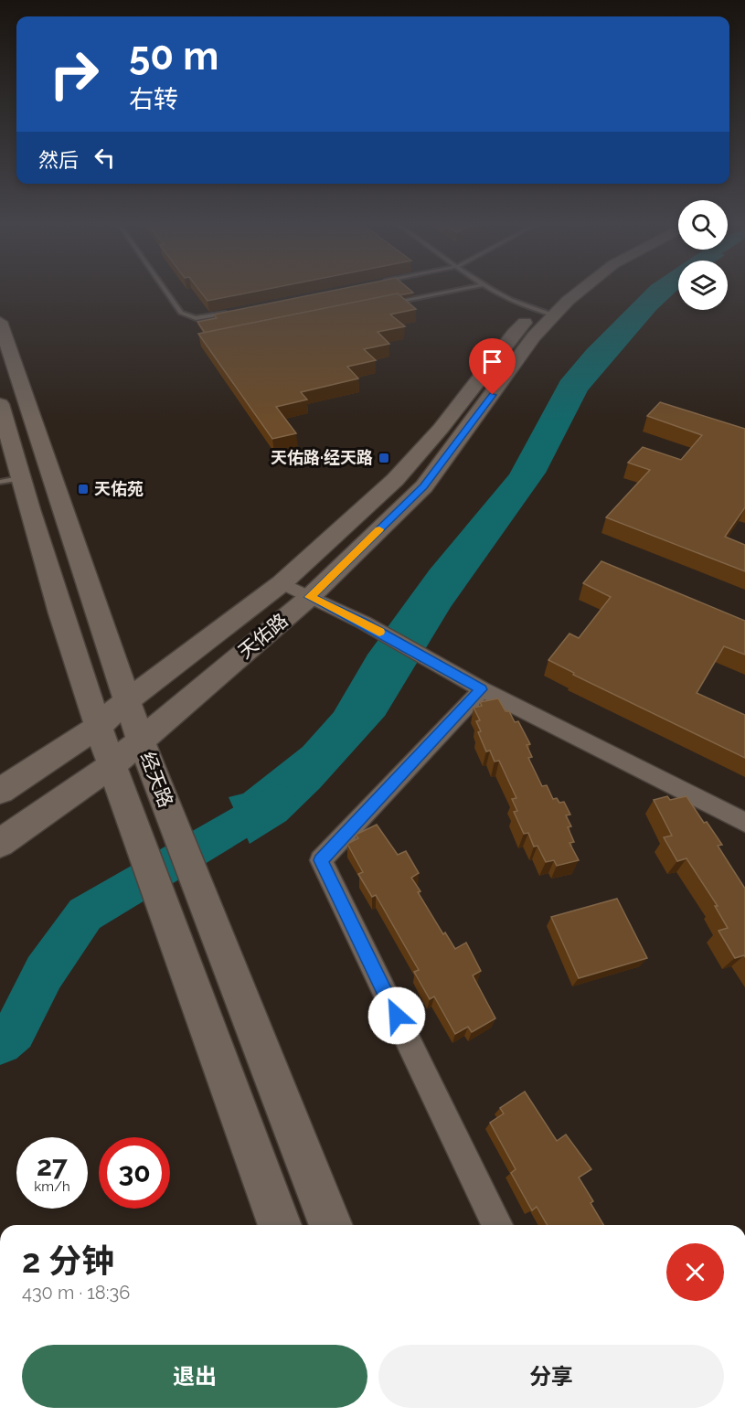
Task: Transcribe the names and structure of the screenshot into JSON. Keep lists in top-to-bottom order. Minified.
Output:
{"streets":{"main road":["天佑路","经天路"]},"crossings":[["天佑路","经天路"]],"places":{"transit":["天佑路·经天路","天佑苑"]},"page":{"turn":["50 m","右转"],"then":"然后","speed":"27 km/h","limit":"30","heading":["2 分钟","430 m · 18:36"],"buttons":["退出","分享"]}}
